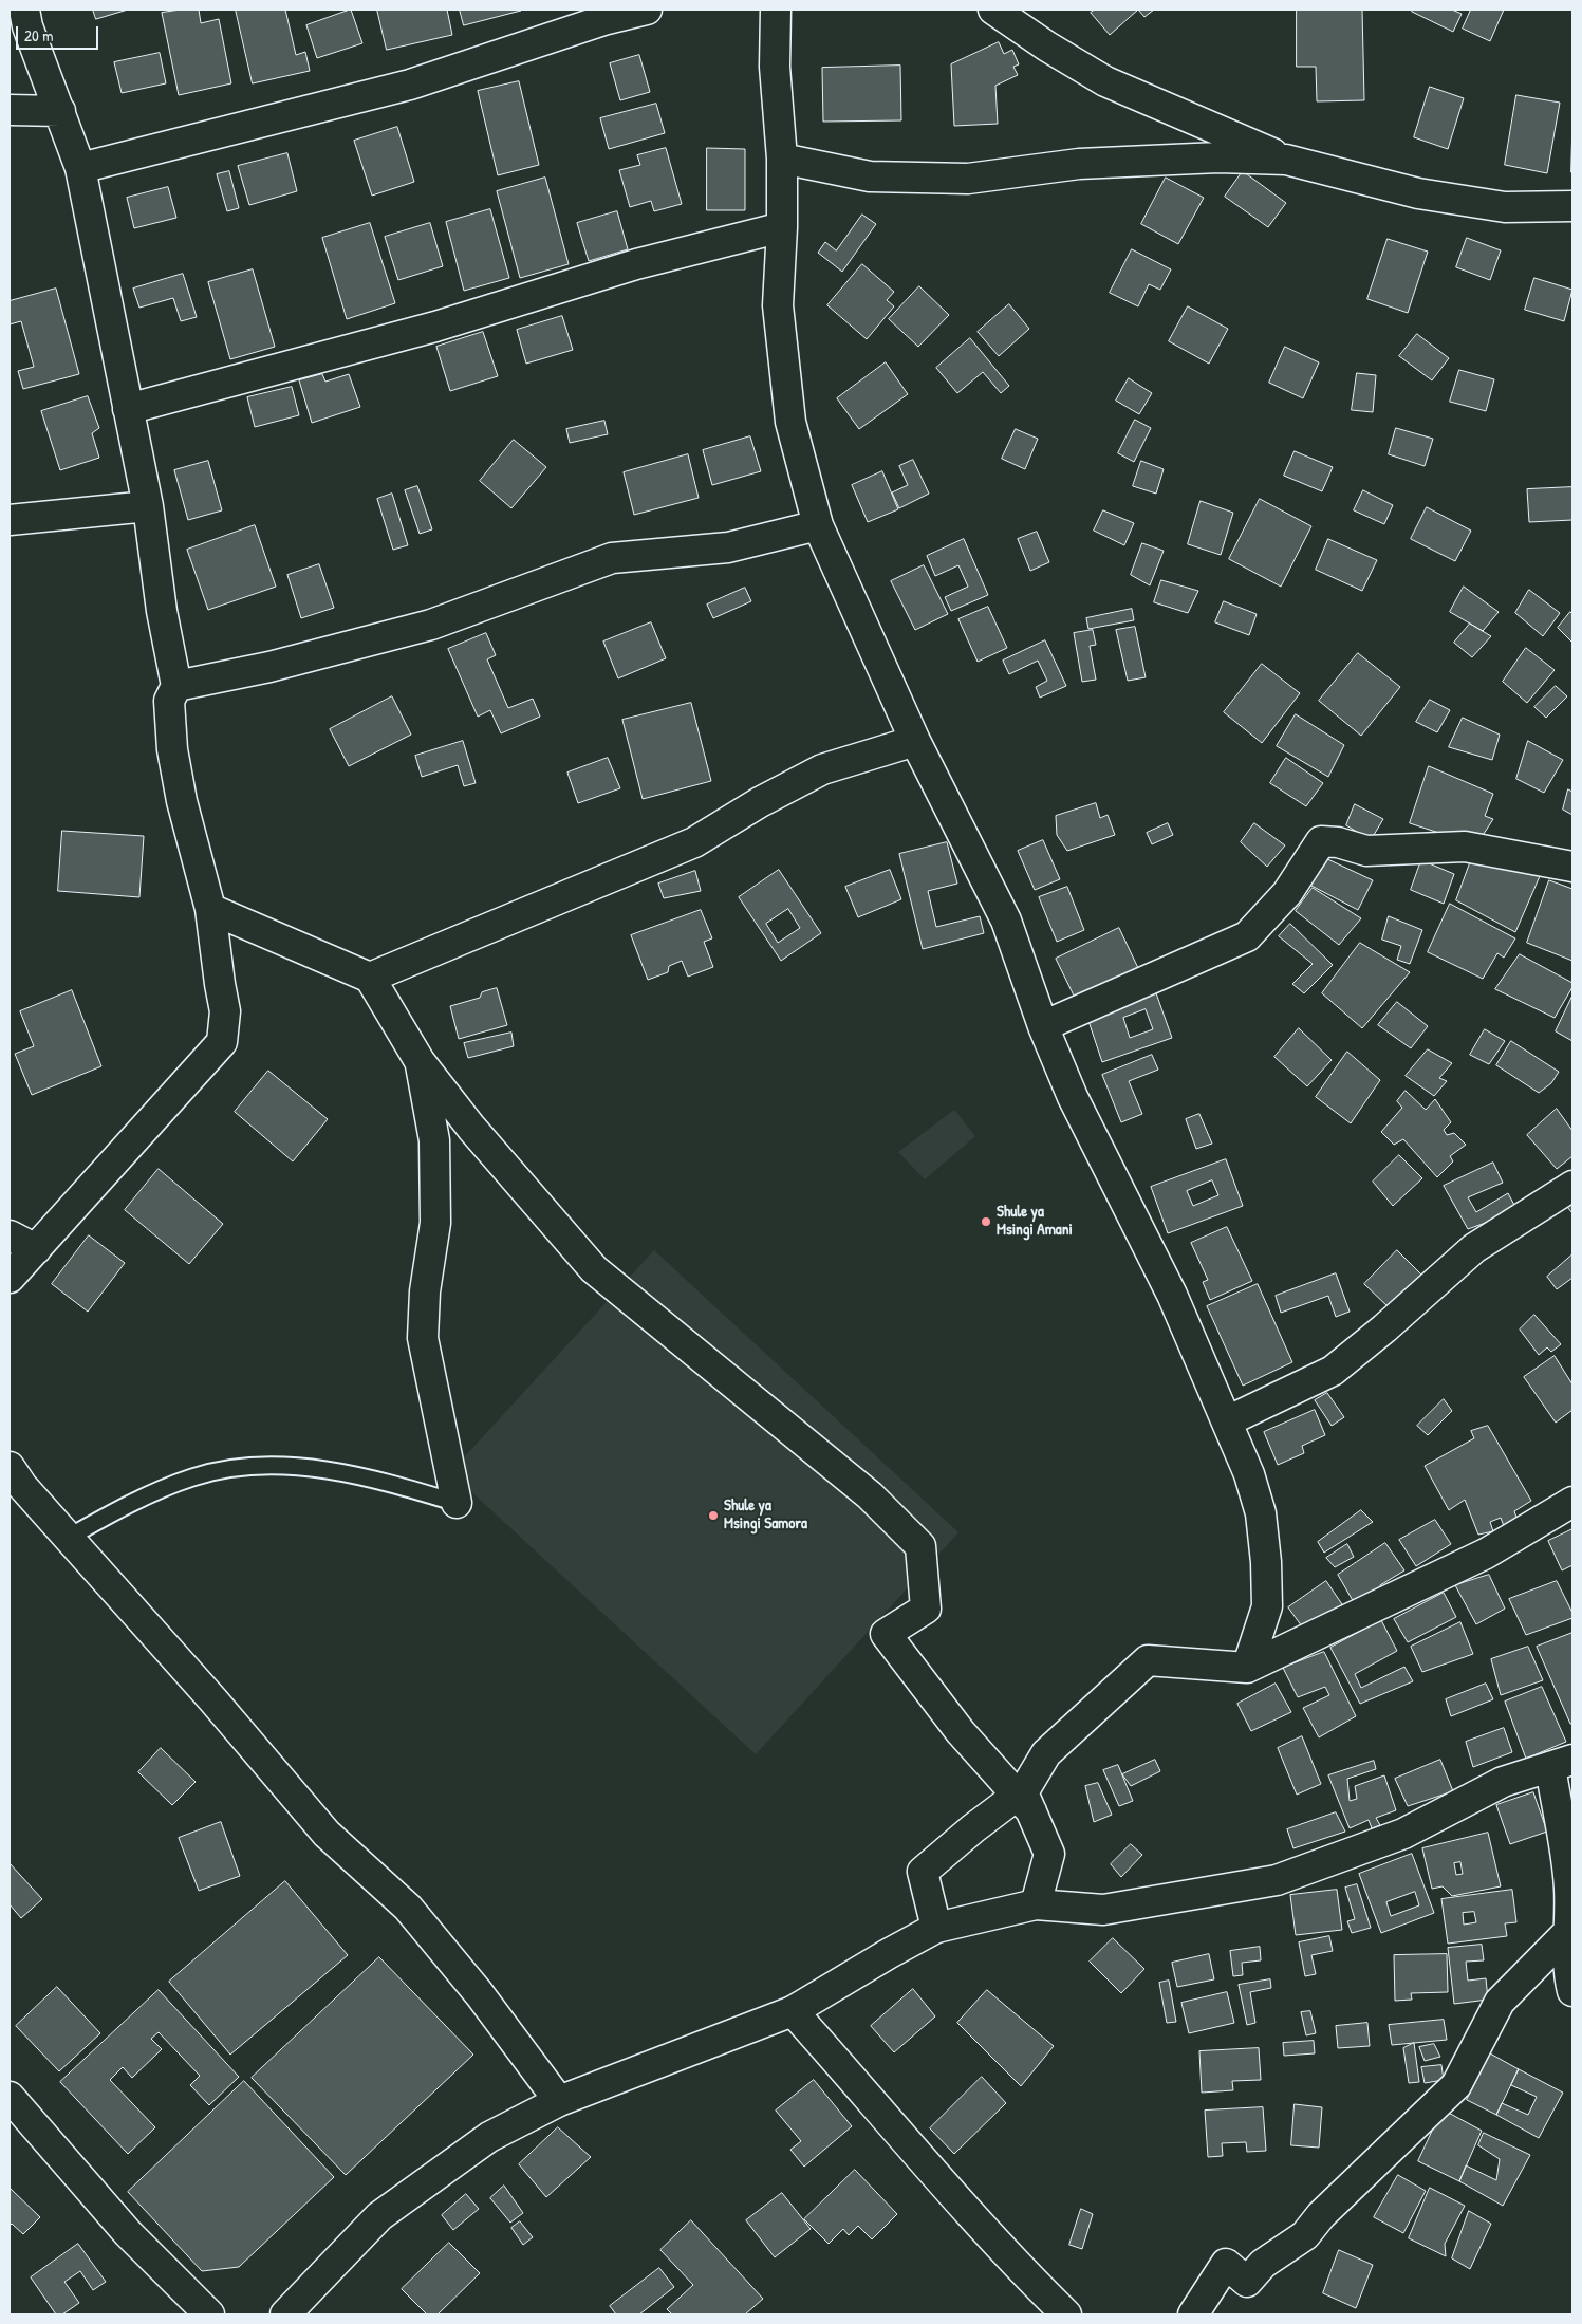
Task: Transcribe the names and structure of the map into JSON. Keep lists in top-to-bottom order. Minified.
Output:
{"places":["Shule ya Msingi Amani","Shule ya Msingi Samora"],"scale_bar":"20 m"}
